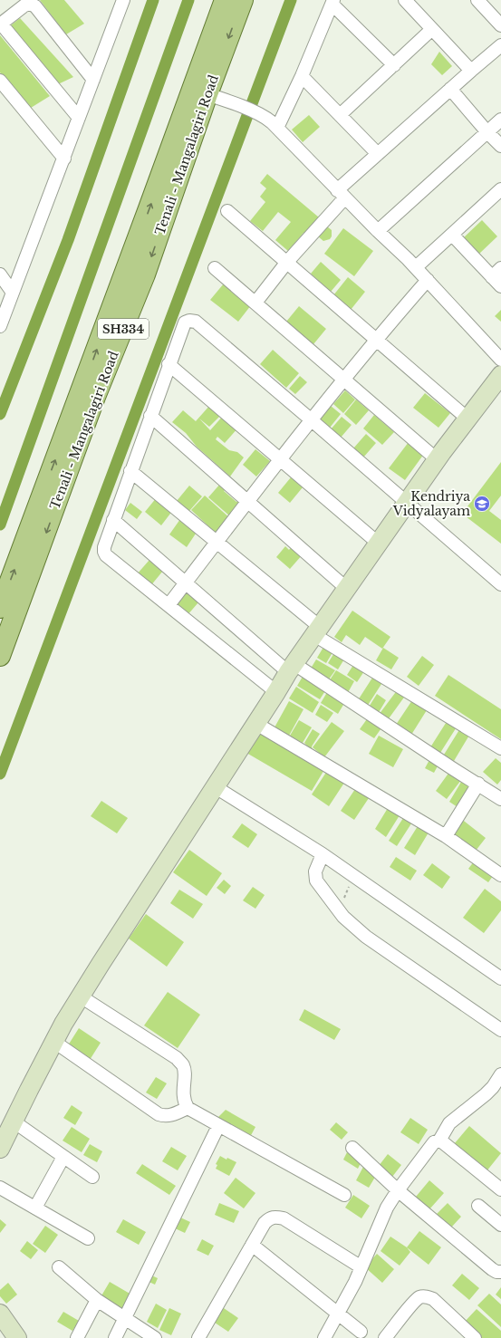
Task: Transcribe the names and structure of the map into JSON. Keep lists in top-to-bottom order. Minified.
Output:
{"streets":{"main road":["Tenali - Mangalagiri Road","SH334"]},"crossings":[["Tenali - Mangalagiri Road","SH334"]],"places":{"school or university":["Kendriya Vidyalayam"]}}
